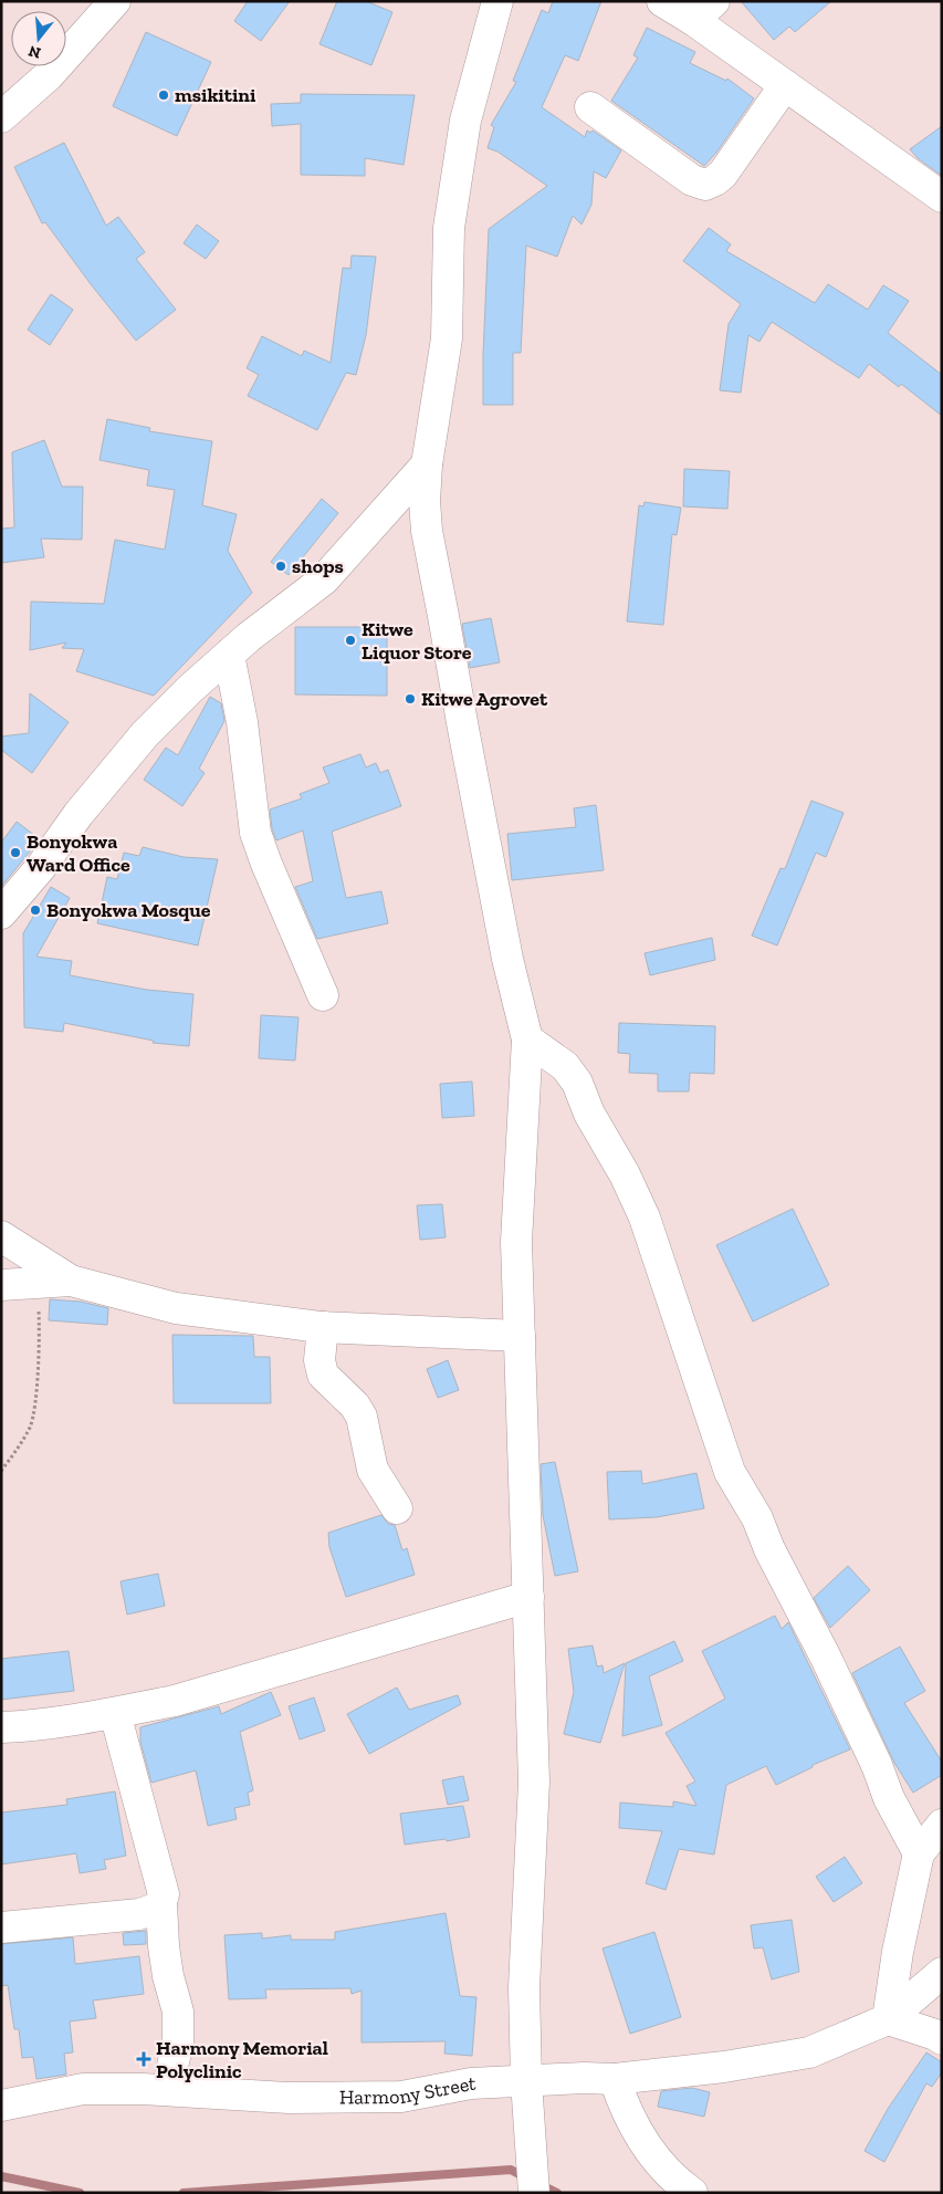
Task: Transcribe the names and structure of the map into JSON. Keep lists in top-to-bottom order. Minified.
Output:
{"streets":{"street":["Harmony Street"]},"places":{"other":["msikitini","shops","Kitwe Liquor Store","Kitwe Agrovet","Bonyokwa Ward Office","Bonyokwa Mosque"],"health":["Harmony Memorial Polyclinic"]},"north":"bottom"}
